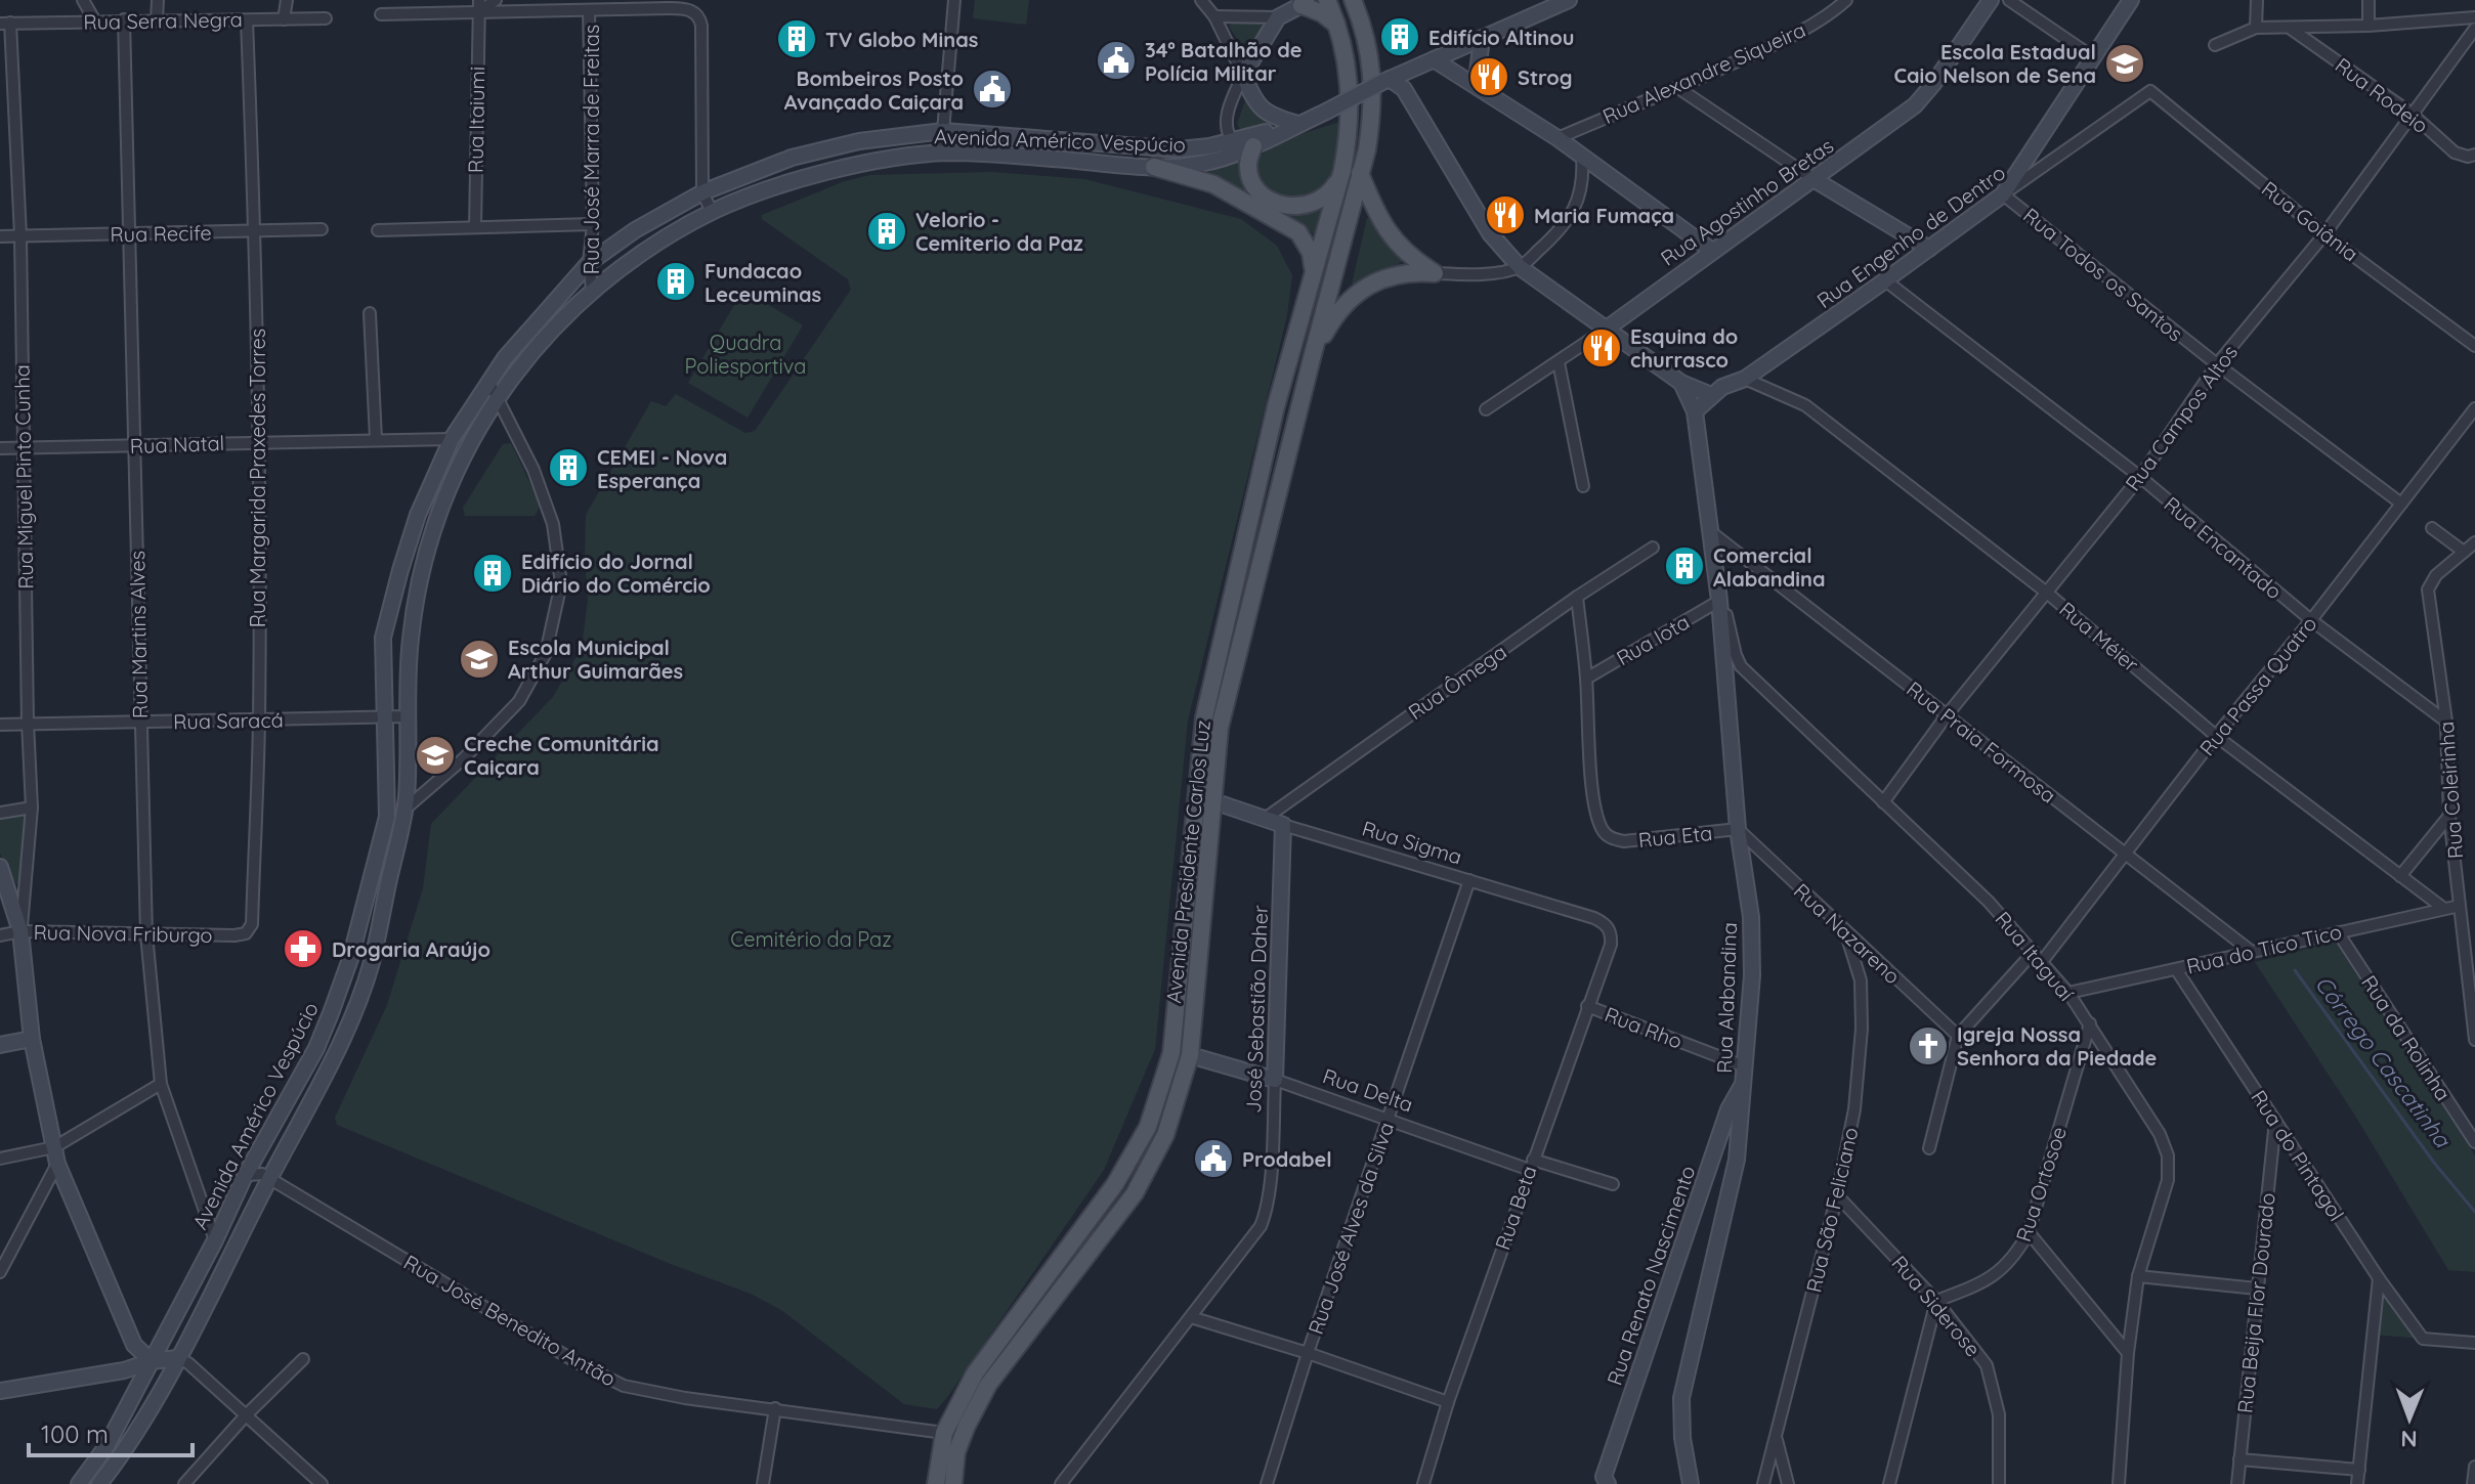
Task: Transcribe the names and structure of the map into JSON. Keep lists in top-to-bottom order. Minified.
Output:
{"streets":{"main road":["Avenida Presidente Carlos Luz"],"street":["Rua Serra Negra","Rua Alexandre Siqueira","Rua Rodeio","Rua Itaiumi","Avenida Américo Vespúcio","Rua José Marra de Freitas","Rua Agostinho Bretas","Rua Goiânia","Rua Recife","Rua Engenho de Dentro","Rua Todos os Santos","Rua Campos Altos","Rua Natal","Rua Miguel Pinto Cunha","Rua Margarida Praxedes Torres","Rua Encantado","Rua Martins Alves","Rua Méier","Rua Iota","Rua Ômega","Rua Passa Quatro","Rua Saracá","Rua Praia Formosa","Rua Coleirinha","Rua Eta","Rua Sigma","Rua Nova Friburgo","Rua Nazareno","Rua do Tico Tico","Rua Itaguaí","Rua Alabandina","José Sebastião Daher","Rua Rho","Rua da Rolinha","Rua Delta","Rua do Pintagol","Rua Ortosoe","Rua Beta","Rua São Feliciano","Rua José Alves da Silva","Rua Renato Nascimento","Rua Beija Flor Dourado","Rua Siderose","Rua José Benedito Antão"]},"crossings":[["Rua Serra Negra","Rua Miguel Pinto Cunha"],["Rua Serra Negra","Rua Margarida Praxedes Torres"],["Rua Serra Negra","Rua Martins Alves"],["Rua Rodeio","Rua Campos Altos"],["Avenida Américo Vespúcio","Rua José Marra de Freitas"],["Avenida Américo Vespúcio","Rua Natal"],["Avenida Américo Vespúcio","Rua Martins Alves"],["Avenida Américo Vespúcio","Rua Saracá"],["Avenida Américo Vespúcio","Rua José Benedito Antão"],["Rua Goiânia","Rua Engenho de Dentro"],["Rua Goiânia","Rua Campos Altos"],["Rua Recife","Rua Miguel Pinto Cunha"],["Rua Recife","Rua Margarida Praxedes Torres"],["Rua Recife","Rua Martins Alves"],["Rua Engenho de Dentro","Rua Todos os Santos"],["Rua Engenho de Dentro","Rua Encantado"],["Rua Engenho de Dentro","Rua Méier"],["Rua Engenho de Dentro","Rua Alabandina"],["Rua Todos os Santos","Rua Campos Altos"],["Rua Todos os Santos","Rua Passa Quatro"],["Rua Campos Altos","Rua Encantado"],["Rua Campos Altos","Rua Méier"],["Rua Campos Altos","Rua Praia Formosa"],["Rua Campos Altos","Rua Itaguaí"],["Rua Natal","Rua Miguel Pinto Cunha"],["Rua Natal","Rua Margarida Praxedes Torres"],["Rua Natal","Rua Martins Alves"],["Rua Miguel Pinto Cunha","Rua Saracá"],["Rua Miguel Pinto Cunha","Rua Nova Friburgo"],["Rua Margarida Praxedes Torres","Rua Saracá"],["Rua Margarida Praxedes Torres","Rua Nova Friburgo"],["Rua Encantado","Rua Passa Quatro"],["Rua Encantado","Rua Coleirinha"],["Rua Martins Alves","Rua Saracá"],["Rua Martins Alves","Rua Nova Friburgo"],["Rua Méier","Rua Passa Quatro"],["Rua Méier","Rua do Tico Tico"],["Rua Iota","Rua Eta"],["Rua Iota","Rua Itaguaí"],["Rua Iota","Rua Alabandina"],["Rua Ômega","Rua Sigma"],["Rua Passa Quatro","Rua Praia Formosa"],["Rua Passa Quatro","Rua Itaguaí"],["Rua Praia Formosa","Rua do Tico Tico"],["Rua Praia Formosa","Rua Alabandina"],["Rua Coleirinha","Rua do Tico Tico"],["Rua Eta","Rua Nazareno"],["Rua Eta","Rua Alabandina"],["Rua Sigma","Avenida Presidente Carlos Luz"],["Rua Sigma","José Sebastião Daher"],["Rua Sigma","Rua Beta"],["Rua Sigma","Rua José Alves da Silva"],["Avenida Presidente Carlos Luz","Rua Delta"],["Avenida Presidente Carlos Luz","Rua José Benedito Antão"],["Rua Nazareno","Rua Alabandina"],["Rua Nazareno","Rua São Feliciano"],["Rua do Tico Tico","Rua Itaguaí"],["Rua do Tico Tico","Rua da Rolinha"],["Rua do Tico Tico","Rua do Pintagol"],["Rua Itaguaí","Rua Alabandina"],["Rua Itaguaí","Rua Ortosoe"],["Rua Alabandina","Rua Rho"],["Rua Alabandina","Rua Renato Nascimento"],["José Sebastião Daher","Rua Delta"],["Rua Rho","Rua Beta"],["Rua Rho","Rua Renato Nascimento"],["Rua Delta","Rua Beta"],["Rua Delta","Rua José Alves da Silva"],["Rua do Pintagol","Rua Beija Flor Dourado"],["Rua Ortosoe","Rua Siderose"],["Rua São Feliciano","Rua Siderose"]],"water":["Córrego Cascatinha"],"parks":["Quadra Poliesportiva","Cemitério da Paz"],"places":{"building":["Edifício Altinou","TV Globo Minas","Velorio - Cemiterio da Paz","Fundacao Leceuminas","CEMEI - Nova Esperança","Comercial Alabandina","Edifício do Jornal Diário do Comércio"],"public building":["34º Batalhão de Polícia Militar","Bombeiros Posto Avançado Caiçara","Prodabel"],"school or university":["Escola Estadual Caio Nelson de Sena","Escola Municipal Arthur Guimarães","Creche Comunitária Caiçara"],"restaurant":["Strog","Maria Fumaça","Esquina do churrasco"],"pharmacy":["Drogaria Araújo"],"church":["Igreja Nossa Senhora da Piedade"]},"scale_bar":"100 m","north":"bottom"}
